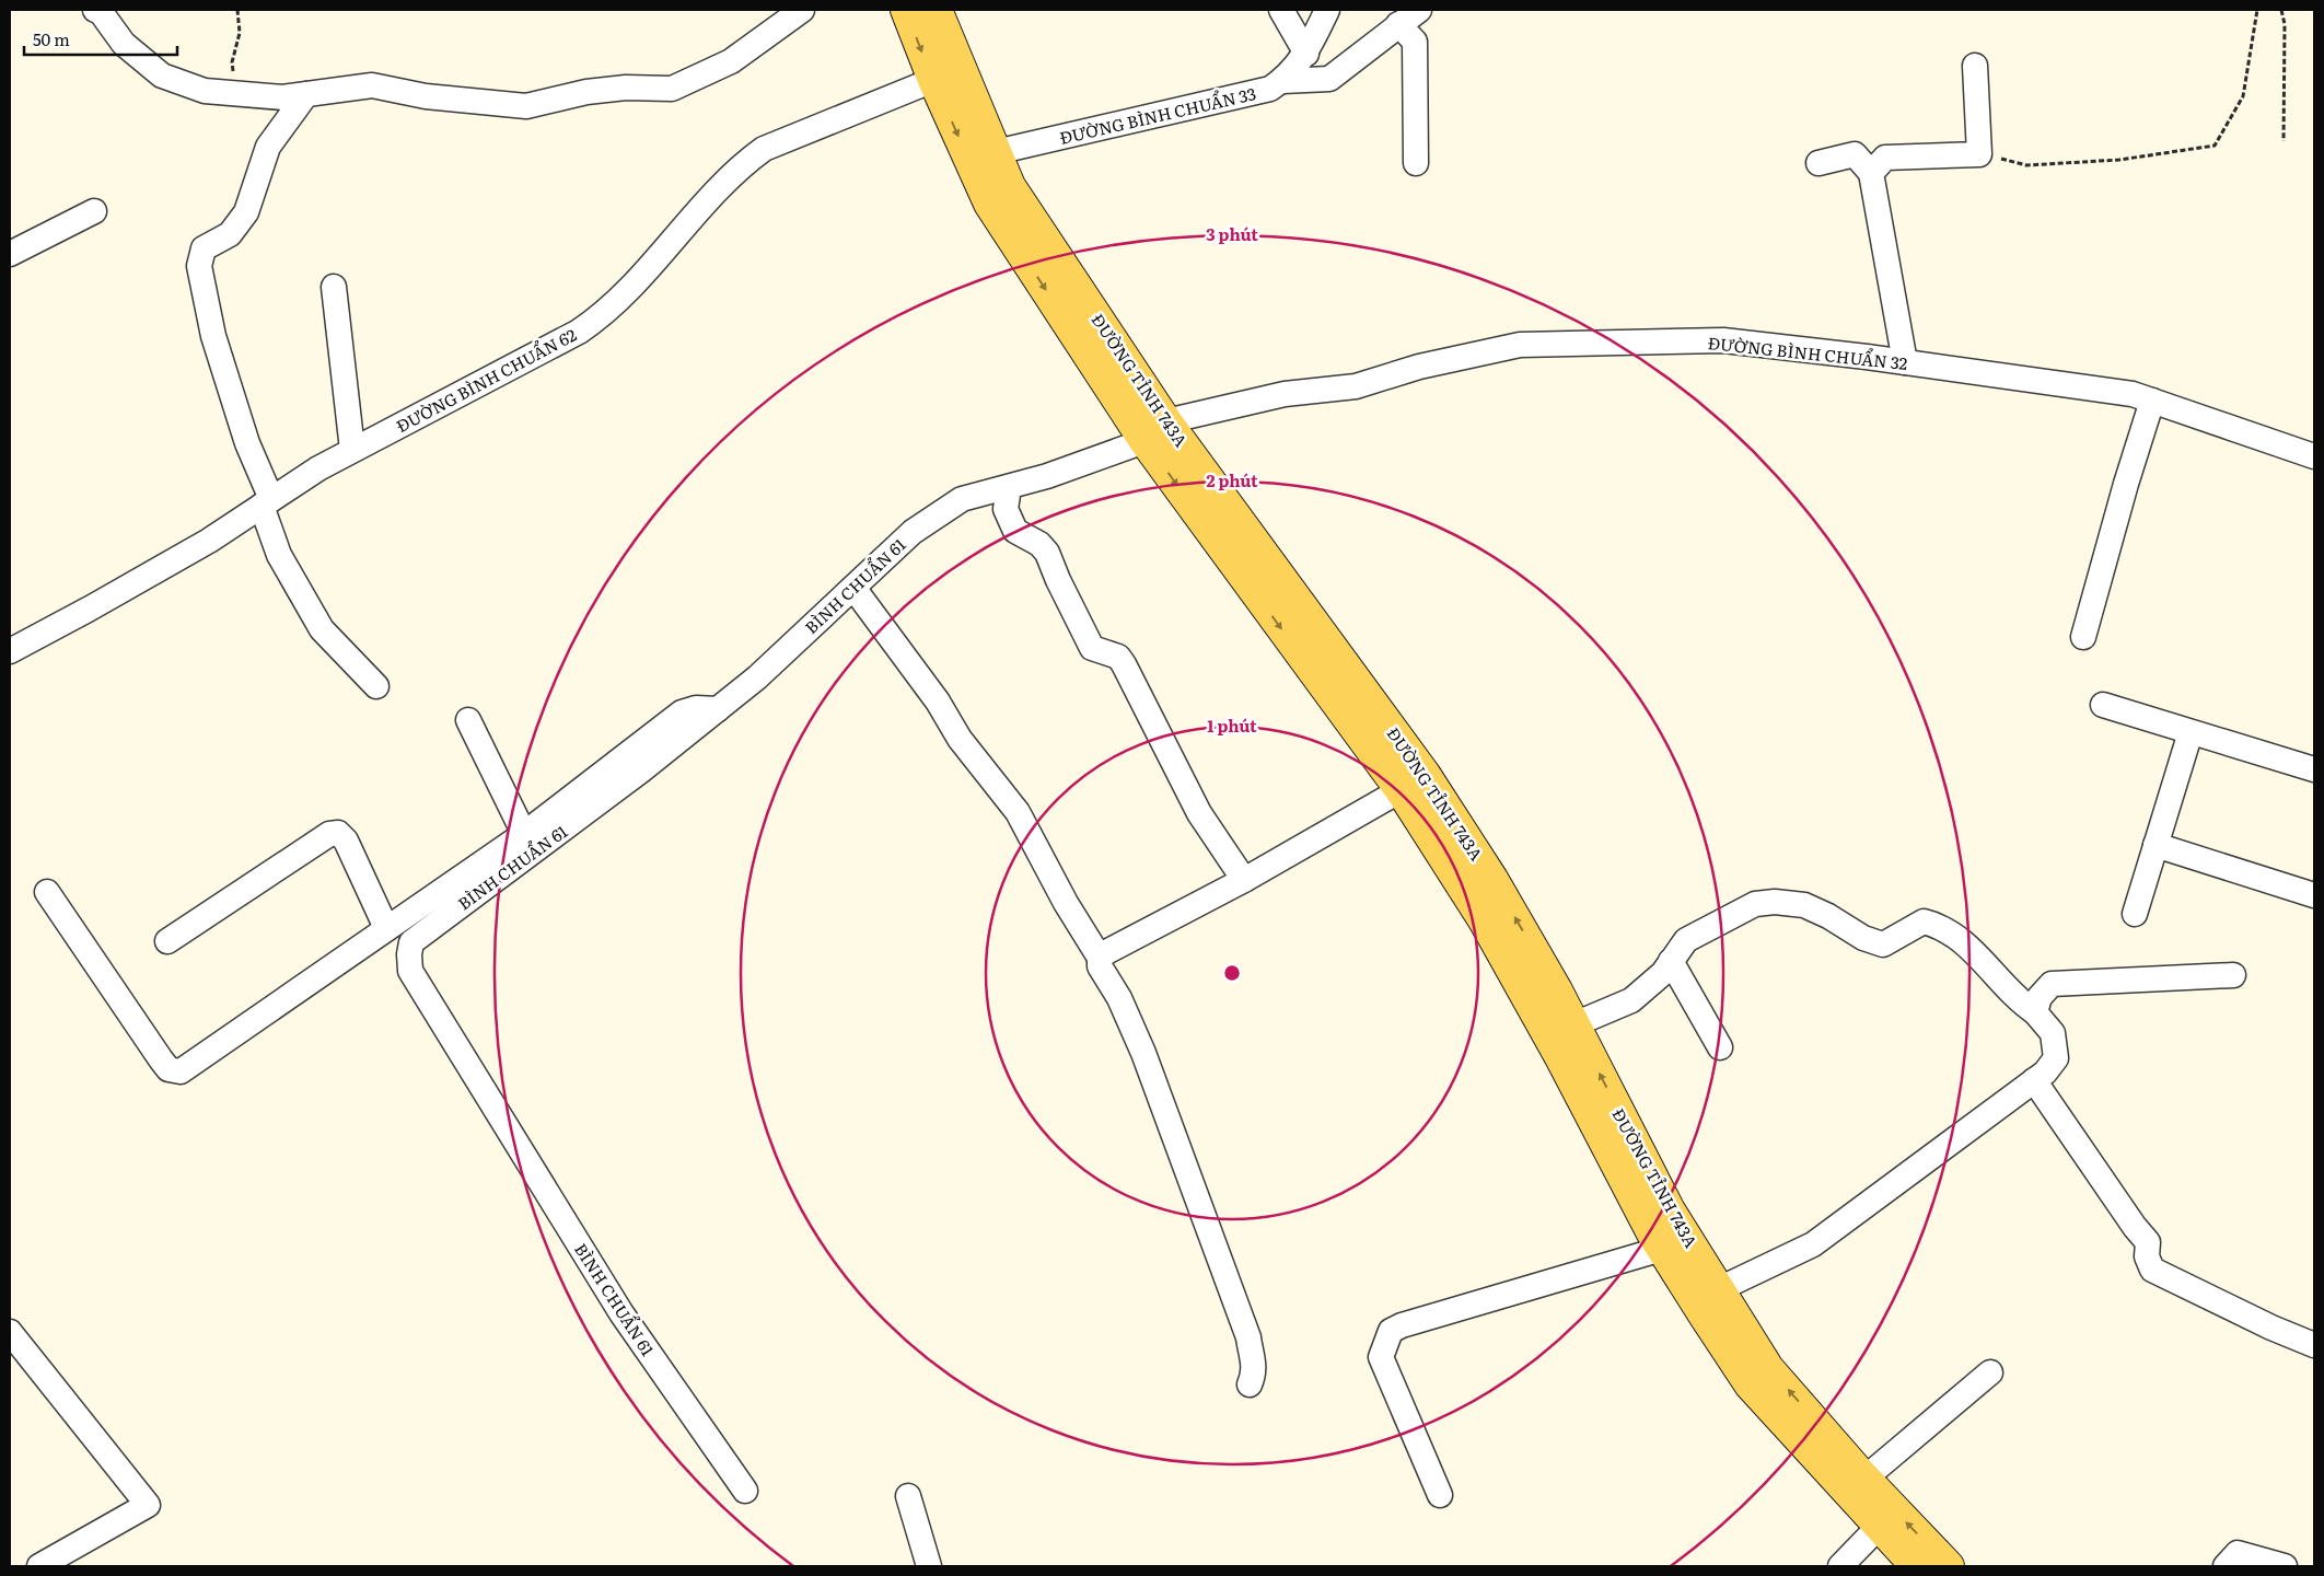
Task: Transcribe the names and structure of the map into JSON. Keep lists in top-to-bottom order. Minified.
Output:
{"streets":{"main road":["ĐƯỜNG TỈNH 743A"],"street":["ĐƯỜNG BÌNH CHUẨN 33","ĐƯỜNG BÌNH CHUẨN 32","ĐƯỜNG BÌNH CHUẨN 62","BÌNH CHUẨN 61"]},"crossings":[["ĐƯỜNG BÌNH CHUẨN 33","ĐƯỜNG TỈNH 743A"],["ĐƯỜNG BÌNH CHUẨN 32","ĐƯỜNG TỈNH 743A"],["ĐƯỜNG BÌNH CHUẨN 62","ĐƯỜNG TỈNH 743A"],["ĐƯỜNG TỈNH 743A","BÌNH CHUẨN 61"]],"scale_bar":"50 m","rings":["3 phút","2 phút","1 phút"]}
